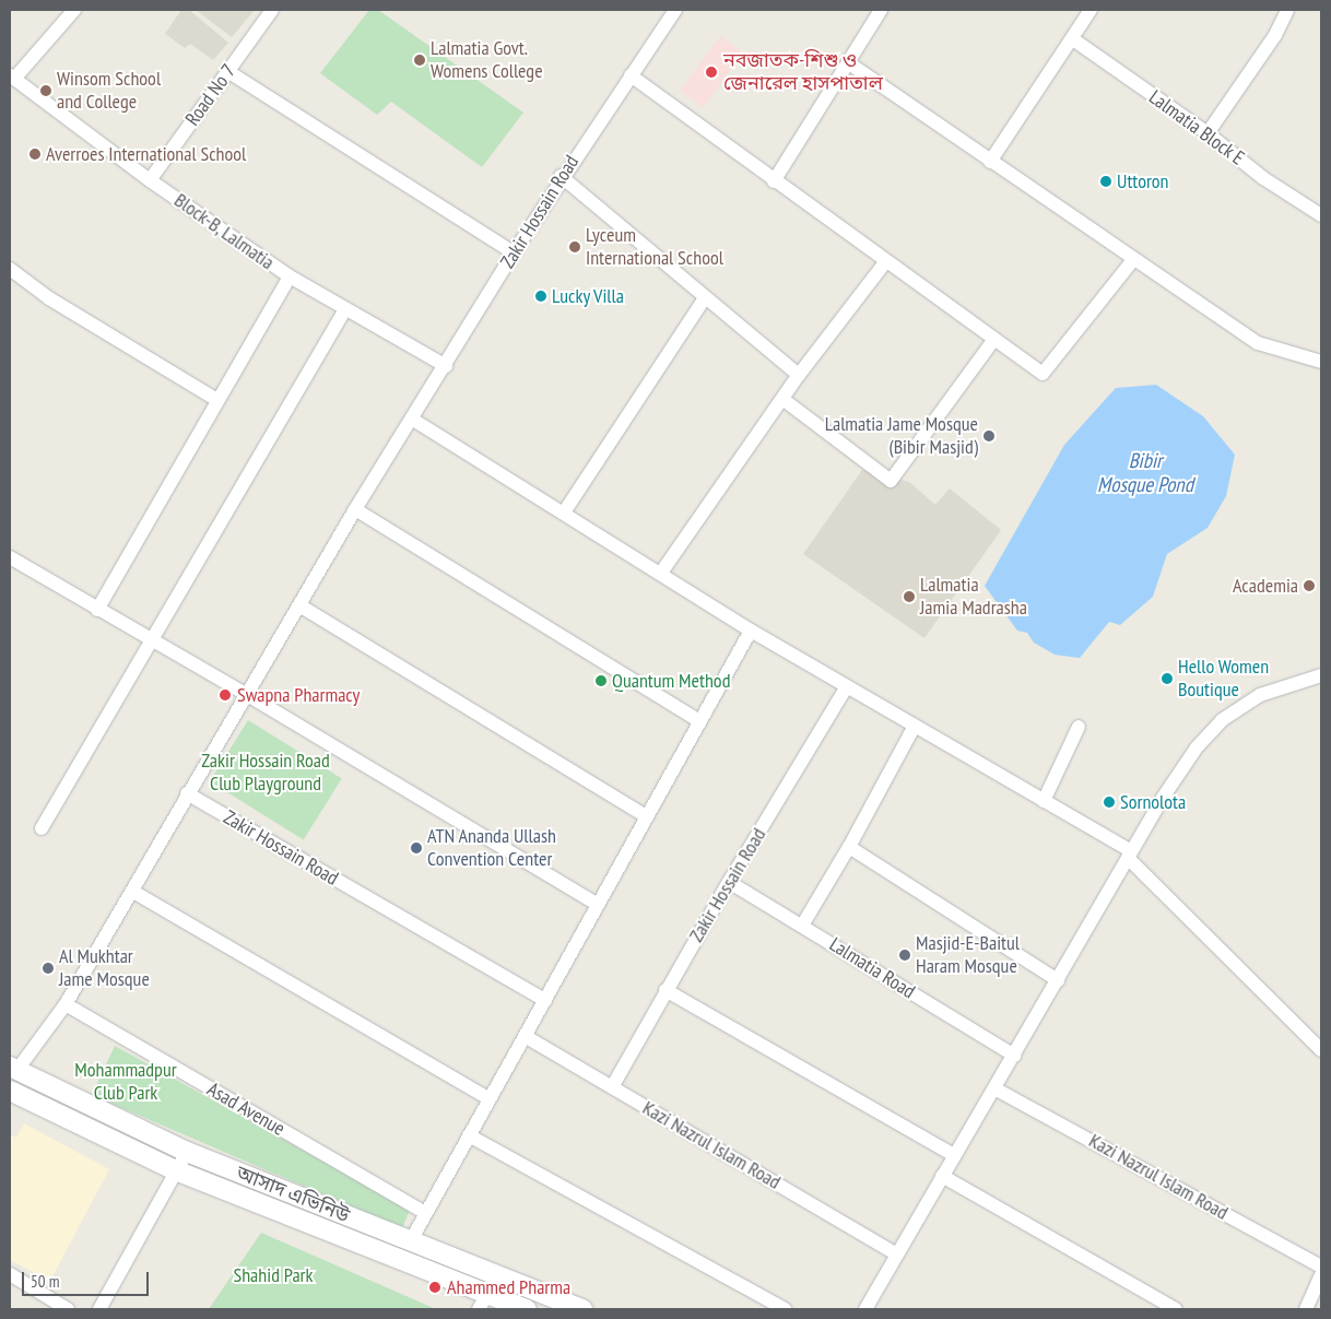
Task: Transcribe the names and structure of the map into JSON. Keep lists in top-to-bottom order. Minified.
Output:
{"streets":{"main road":["আসাদ এভিনিউ"],"street":["Road No 7","Lalmatia Block E","Zakir Hossain Road","Block-B, Lalmatia","Lalmatia Road","Asad Avenue","Kazi Nazrul Islam Road"]},"crossings":[["Road No 7","Block-B, Lalmatia"],["Zakir Hossain Road","Block-B, Lalmatia"],["Zakir Hossain Road","Lalmatia Road"],["Zakir Hossain Road","Asad Avenue"],["Zakir Hossain Road","Kazi Nazrul Islam Road"],["Zakir Hossain Road","আসাদ এভিনিউ"]],"water":["Bibir Mosque Pond"],"parks":["Zakir Hossain Road Club Playground","Mohammadpur Club Park","Shahid Park"],"places":["Lalmatia Govt. Womens College","নবজাতক-শিশু ও জেনারেল হাসপাতাল","Winsom School and College","Averroes International School","Uttoron","Lyceum International School","Lucky Villa","Lalmatia Jame Mosque (Bibir Masjid)","Academia","Lalmatia Jamia Madrasha","Hello Women Boutique","Quantum Method","Swapna Pharmacy","Sornolota","ATN Ananda Ullash Convention Center","Masjid-E-Baitul Haram Mosque","Al Mukhtar Jame Mosque","Ahammed Pharma"],"scale_bar":"50 m"}
